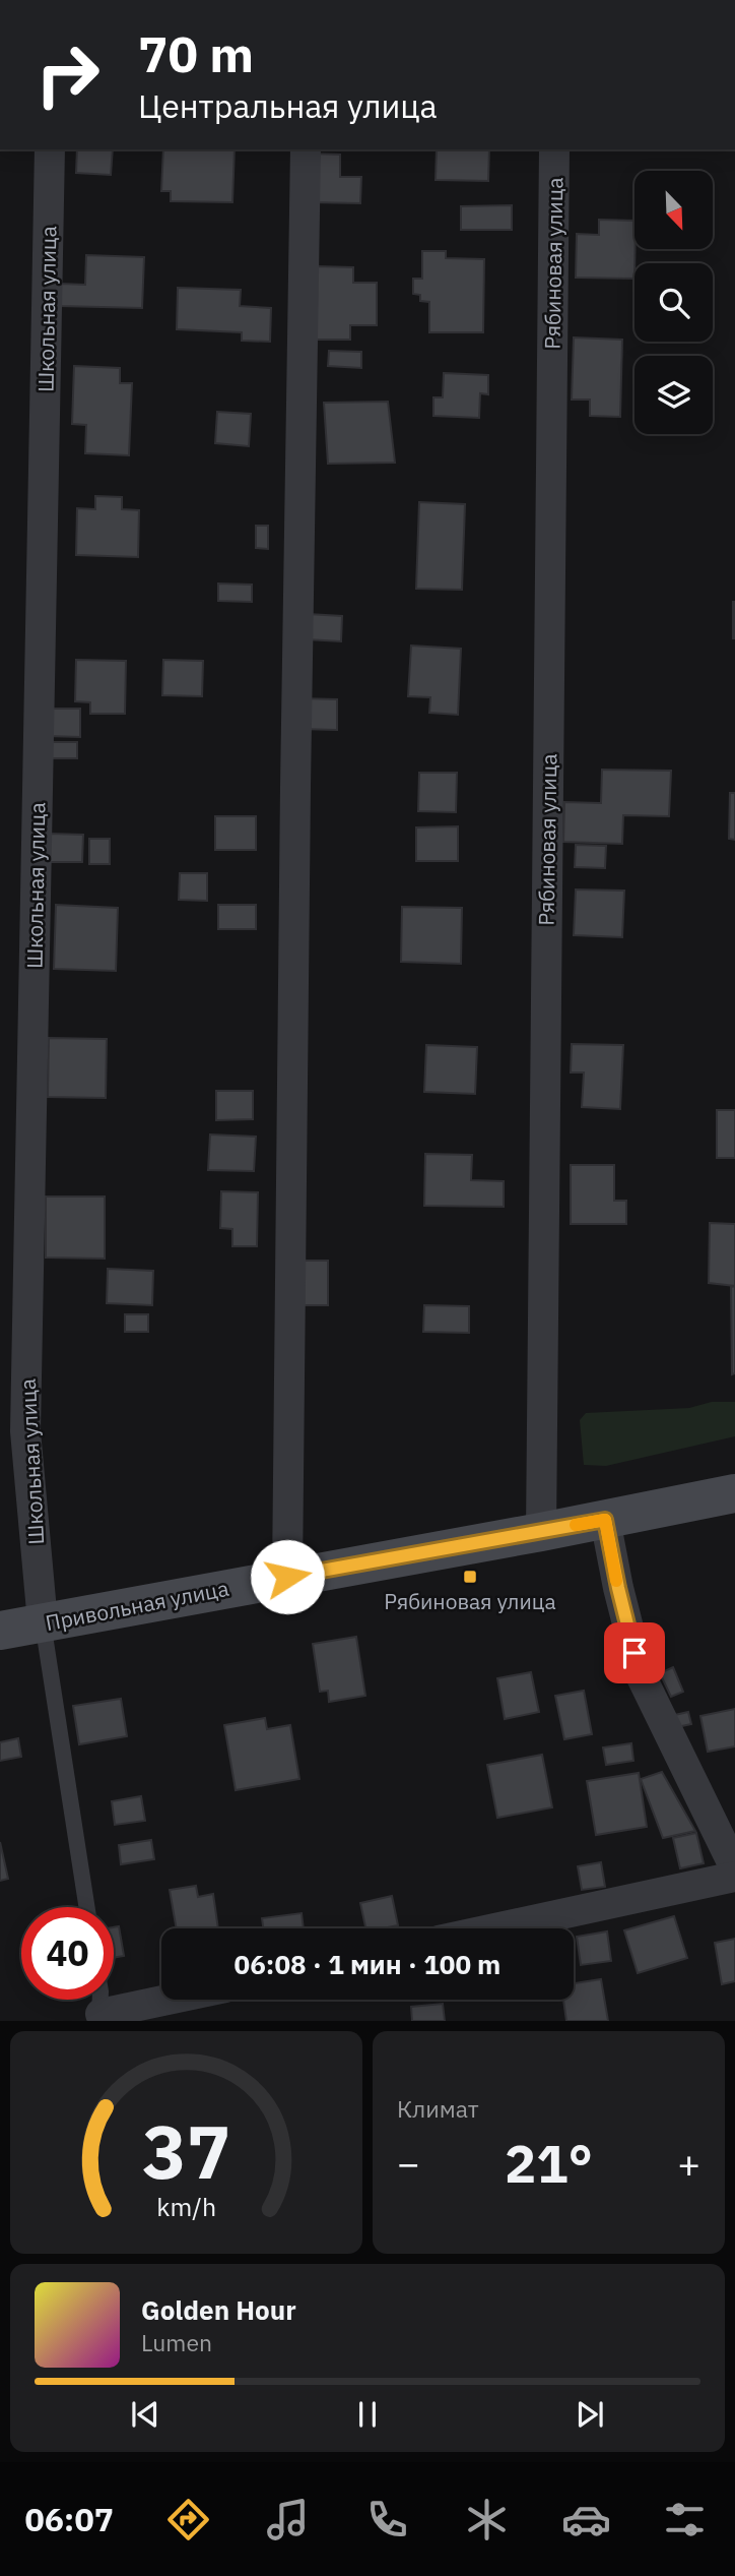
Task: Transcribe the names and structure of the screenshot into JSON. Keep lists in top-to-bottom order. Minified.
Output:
{"streets":{"street":["Рябиновая улица","Школьная улица","Привольная улица"]},"crossings":[["Рябиновая улица","Привольная улица"],["Школьная улица","Привольная улица"]],"places":{"transit":["Рябиновая улица"]},"north":"bottom right","page":{"turn":["70 m","Центральная улица"],"limit":"40","trip":"06:08 · 1 мин · 100 m","tile":"Климат","heat":["−","21°","+"],"song":["Golden Hour","Lumen"],"tabs":"06:07","gauge":["37","km/h"]}}
